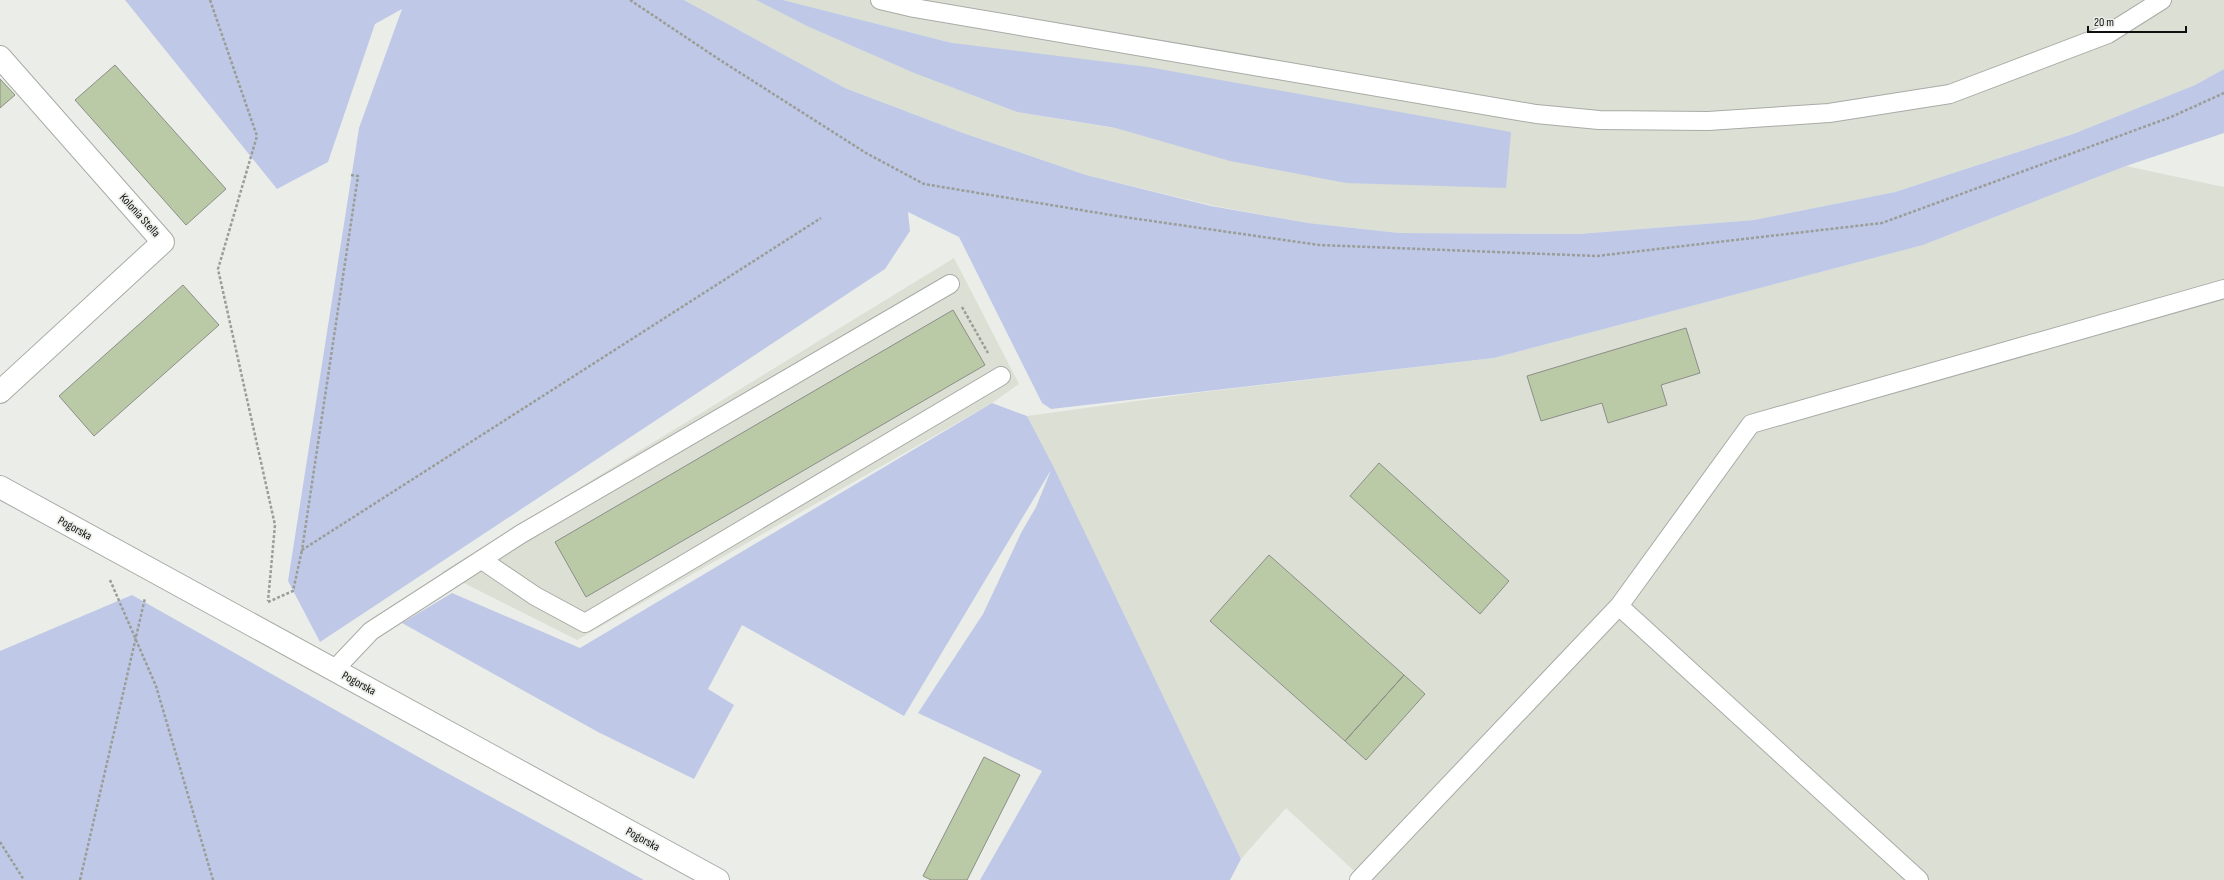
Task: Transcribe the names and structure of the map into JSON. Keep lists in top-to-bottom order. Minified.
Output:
{"streets":{"street":["Kolonia Stella","Pogorska"]},"scale_bar":"20 m"}
